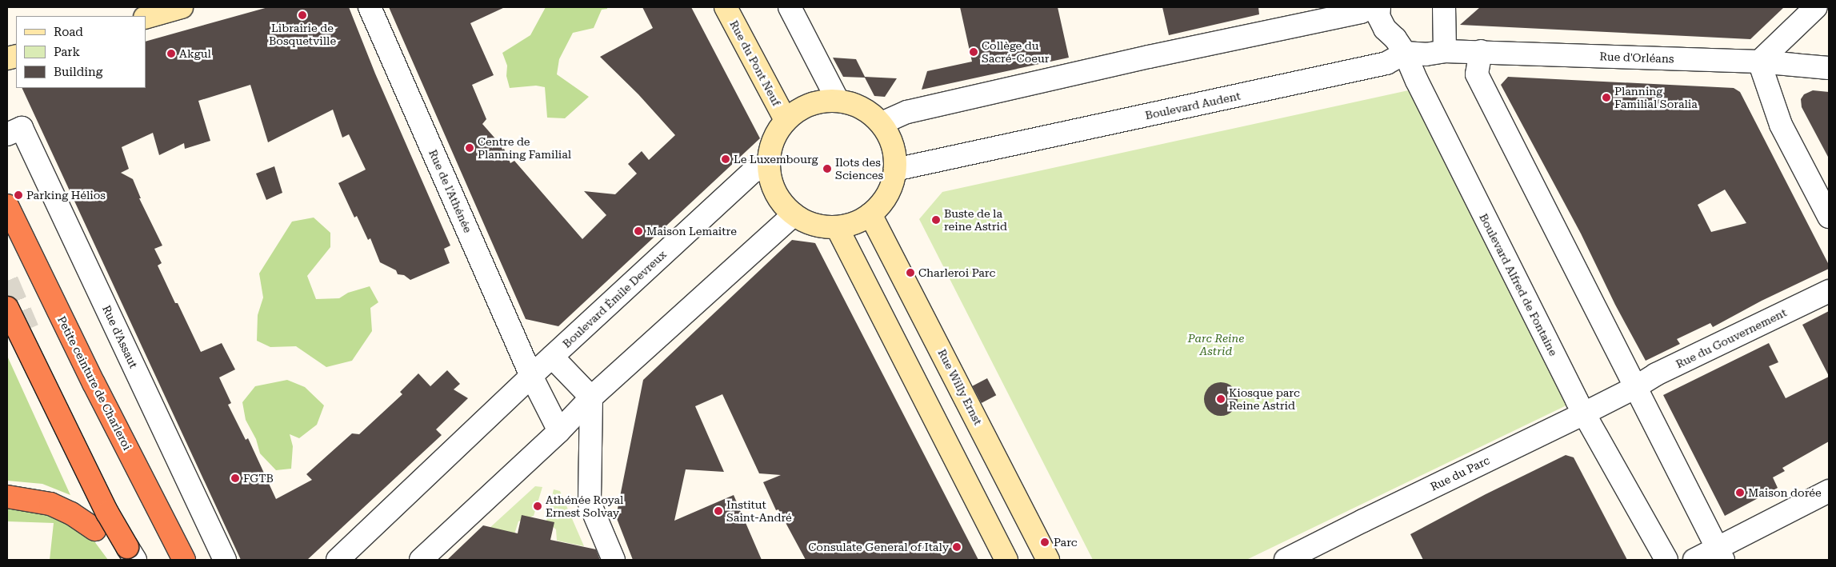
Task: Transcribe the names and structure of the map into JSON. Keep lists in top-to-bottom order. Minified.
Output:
{"streets":{"highway":["Petite ceinture de Charleroi"],"main road":["Rue du Pont Neuf","Rue Willy Ernst"],"street":["Rue d'Orléans","Boulevard Audent","Rue de l'Athénée","Boulevard Alfred de Fontaine","Boulevard Émile Devreux","Rue d'Assaut","Rue du Gouvernement","Rue du Parc"]},"crossings":[["Rue du Pont Neuf","Boulevard Audent"],["Rue du Pont Neuf","Boulevard Émile Devreux"],["Rue du Pont Neuf","Rue Willy Ernst"],["Boulevard Audent","Boulevard Alfred de Fontaine"],["Boulevard Audent","Boulevard Émile Devreux"],["Boulevard Audent","Rue Willy Ernst"],["Rue de l'Athénée","Boulevard Émile Devreux"],["Boulevard Alfred de Fontaine","Rue du Parc"],["Boulevard Émile Devreux","Rue Willy Ernst"],["Rue du Gouvernement","Rue du Parc"]],"parks":["Parc Reine Astrid"],"places":["Librairie de Bosquetville","Collège du Sacré-Coeur","Akgul","Planning Familial Soralia","Centre de Planning Familial","Le Luxembourg","Ilots des Sciences","Parking Hélios","Buste de la reine Astrid","Maison Lemaitre","Charleroi Parc","Kiosque parc Reine Astrid","FGTB","Maison dorée","Athénée Royal Ernest Solvay","Institut Saint-André","Parc","Consulate General of Italy"],"legend":["Road","Park","Building"]}
